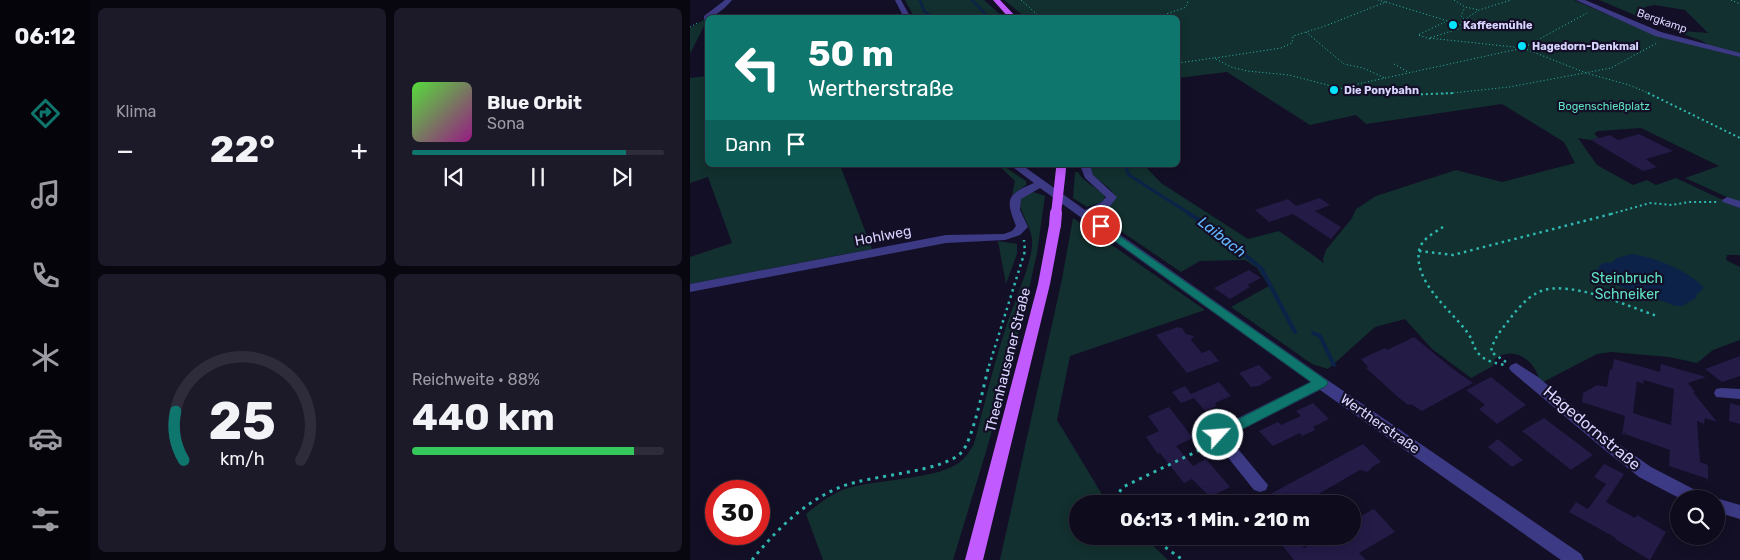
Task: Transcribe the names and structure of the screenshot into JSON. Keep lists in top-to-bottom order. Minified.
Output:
{"streets":{"main road":["Theenhausener Straße"],"street":["Bergkamp","Hohlweg","Wertherstraße","Hagedornstraße"]},"water":["Laibach"],"parks":["Bogenschießplatz","Steinbruch Schneiker"],"places":["Kaffeemühle","Hagedorn-Denkmal","Die Ponybahn"],"page":{"tabs":"06:12","tile":["Klima",["Reichweite · 88%","440 km"]],"turn":["50 m","Wertherstraße"],"song":["Blue Orbit","Sona"],"then":"Dann","heat":["−","22°","+"],"limit":"30","trip":"06:13 · 1 Min. · 210 m","gauge":["25","km/h"]}}
